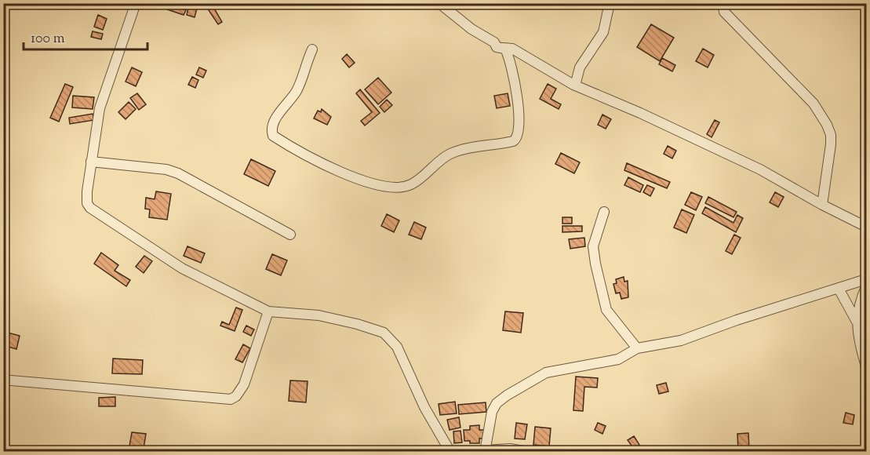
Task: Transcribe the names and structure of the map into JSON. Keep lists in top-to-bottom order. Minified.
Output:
{"scale_bar":"100 m"}
